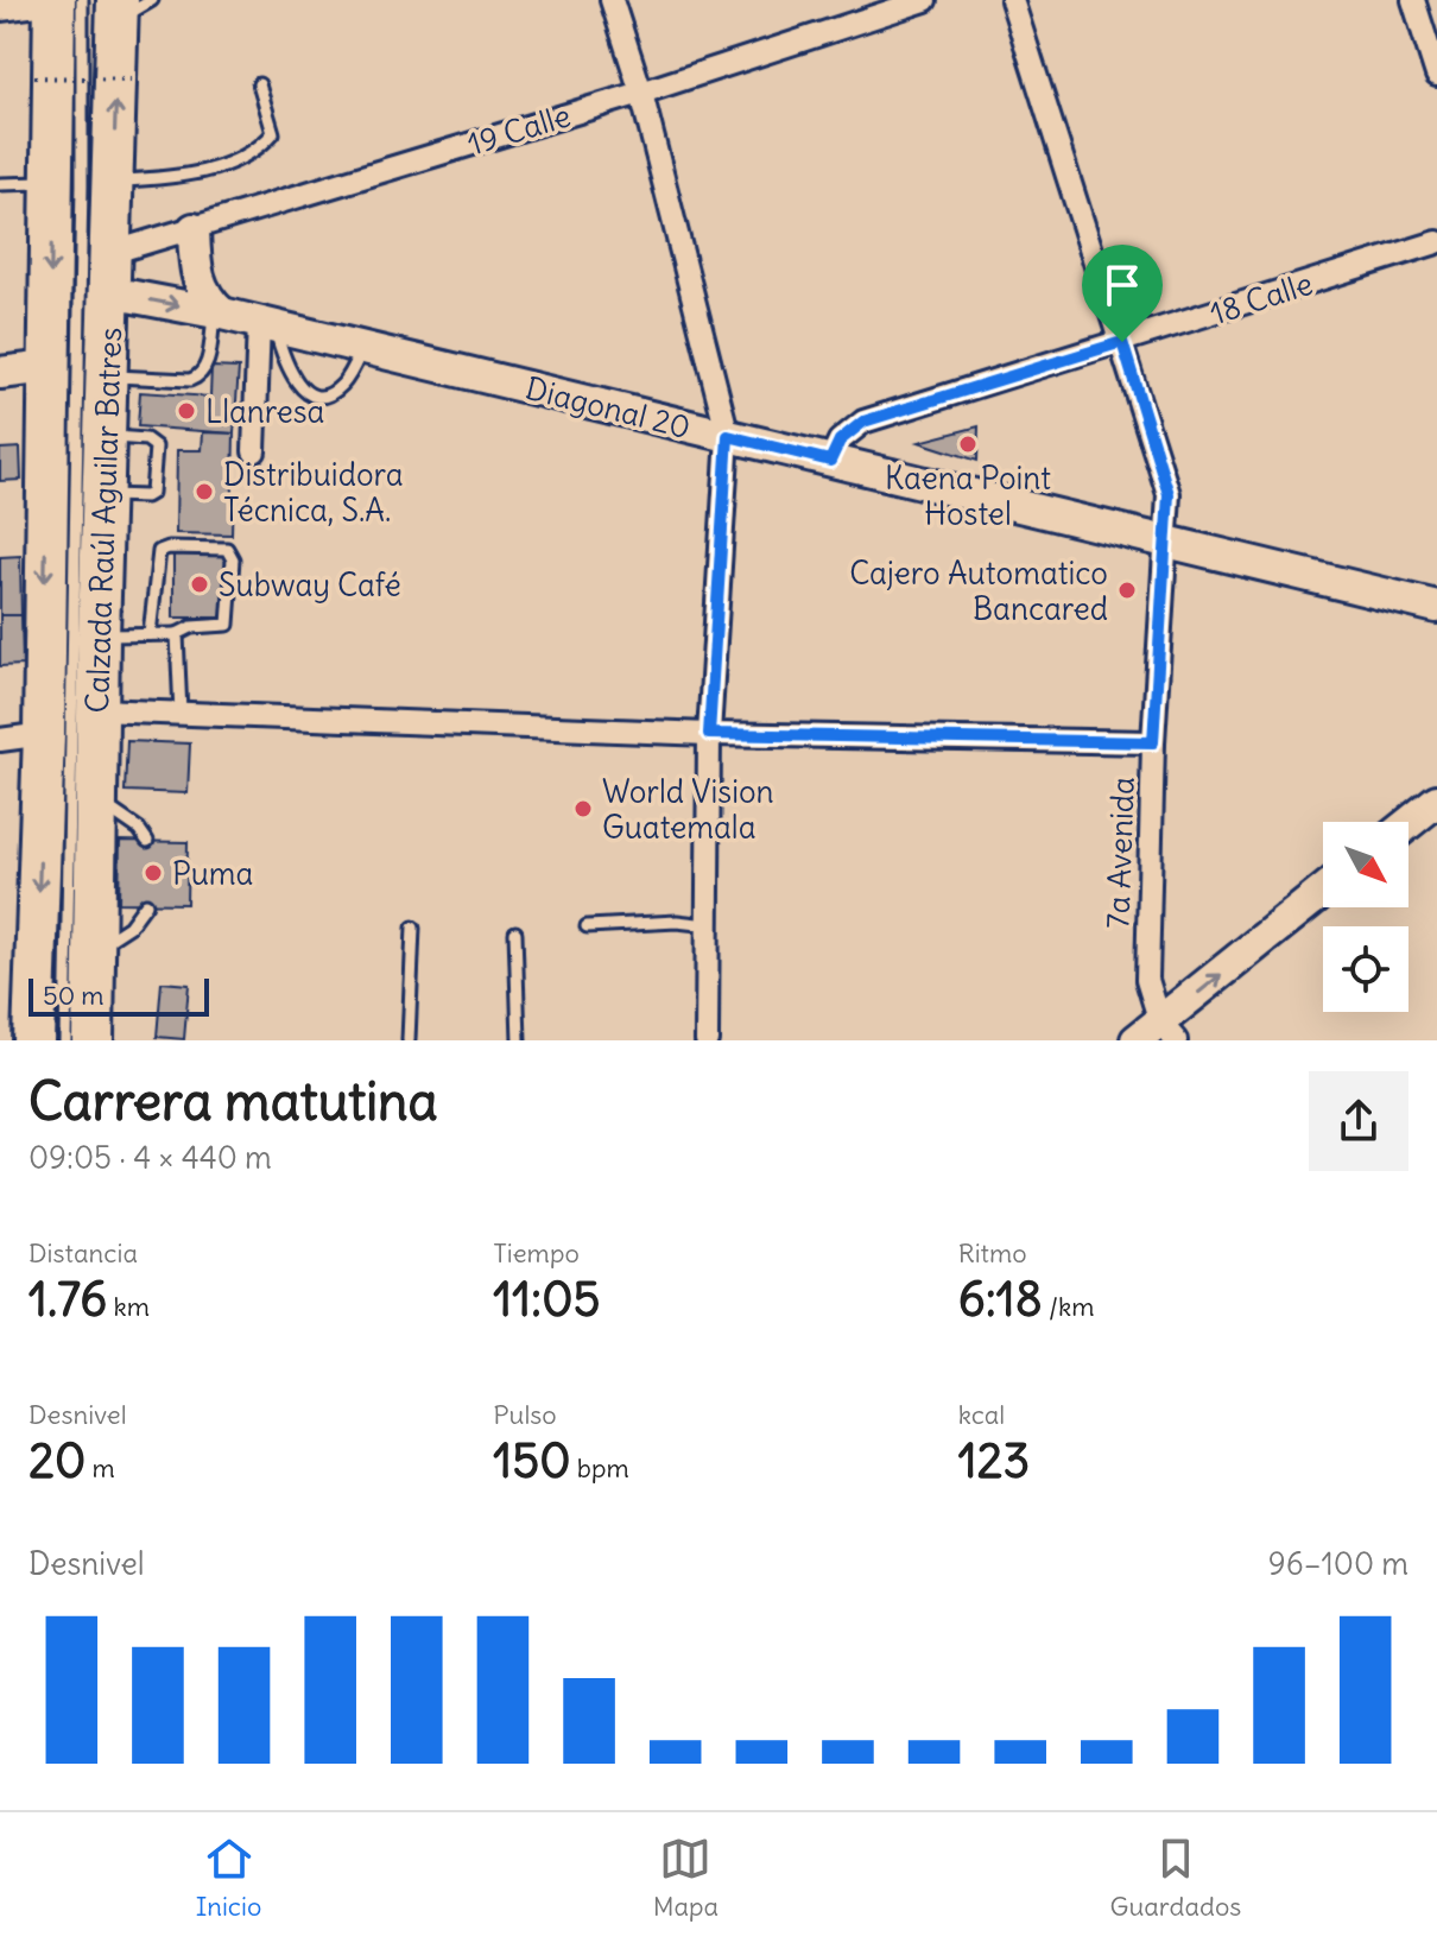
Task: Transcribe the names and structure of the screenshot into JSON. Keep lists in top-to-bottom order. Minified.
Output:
{"streets":{"highway":["Calzada Raúl Aguilar Batres"],"street":["19 Calle","18 Calle","Diagonal 20","7a Avenida"]},"crossings":[["19 Calle","Diagonal 20"],["19 Calle","Calzada Raúl Aguilar Batres"],["18 Calle","Diagonal 20"],["18 Calle","7a Avenida"],["Diagonal 20","Calzada Raúl Aguilar Batres"],["Diagonal 20","7a Avenida"]],"places":["Llanresa","Kaena Point Hostel","Distribuidora Técnica, S.A.","Subway Café","Cajero Automatico Bancared","World Vision Guatemala","Puma"],"scale_bar":"50 m","north":"bottom right","page":{"scale":"50 m","heading":["Carrera matutina","09:05 · 4 × 440 m"],"stats":[["Distancia","1.76 km"],["Tiempo","11:05"],["Ritmo","6:18 /km"],["Desnivel","20 m"],["Pulso","150 bpm"],["kcal","123"]],"chart":["Desnivel","96–100 m"],"tabs":["Inicio","Mapa","Guardados"]}}
